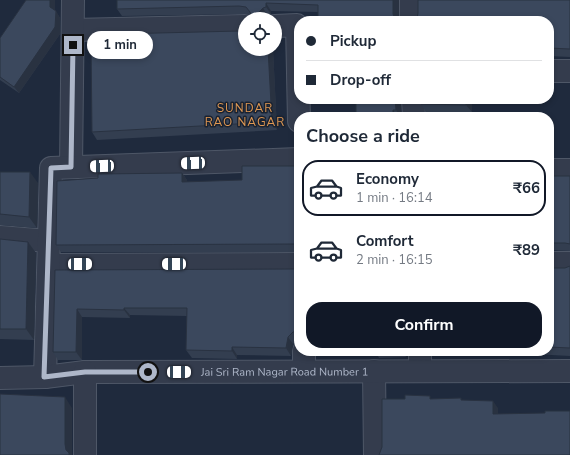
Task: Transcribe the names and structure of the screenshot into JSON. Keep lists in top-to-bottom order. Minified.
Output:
{"streets":{"street":["Jai Sri Ram Nagar Road Number 1"]},"districts":["SUNDAR RAO NAGAR"],"page":{"banner":["Pickup","Drop-off"],"bubble":"1 min","heading":"Choose a ride","list":[{"name":"Economy","note":"1 min · 16:14","value":"₹66"},{"name":"Comfort","note":"2 min · 16:15","value":"₹89"}],"buttons":"Confirm"}}
